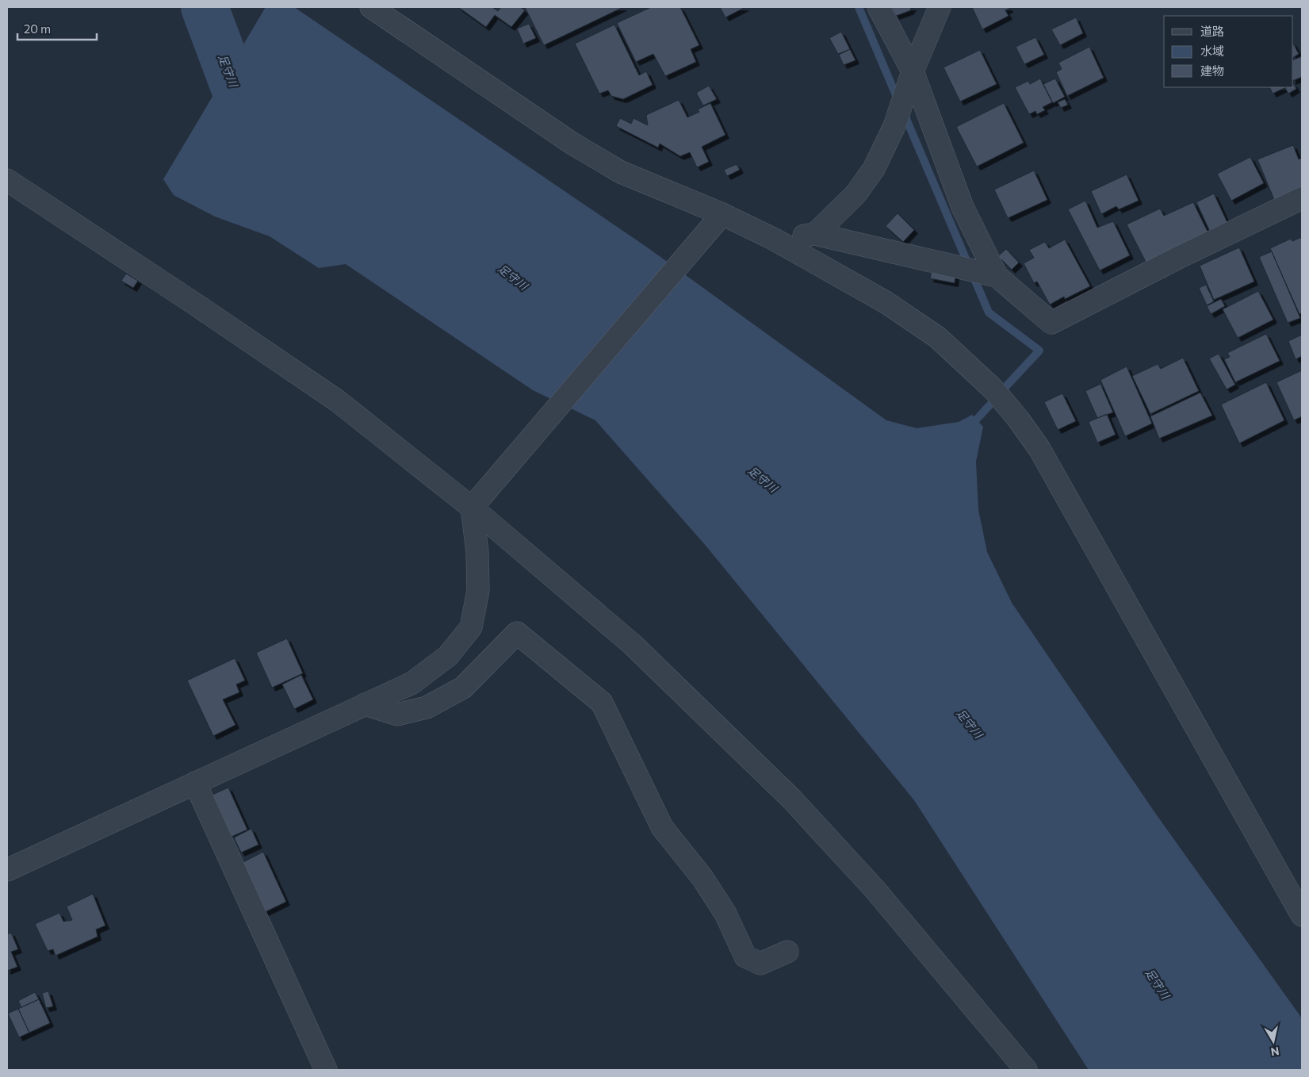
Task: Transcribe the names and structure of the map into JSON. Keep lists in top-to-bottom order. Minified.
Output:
{"water":["足守川"],"legend":["道路","水域","建物"],"scale_bar":"20 m","north":"bottom"}
